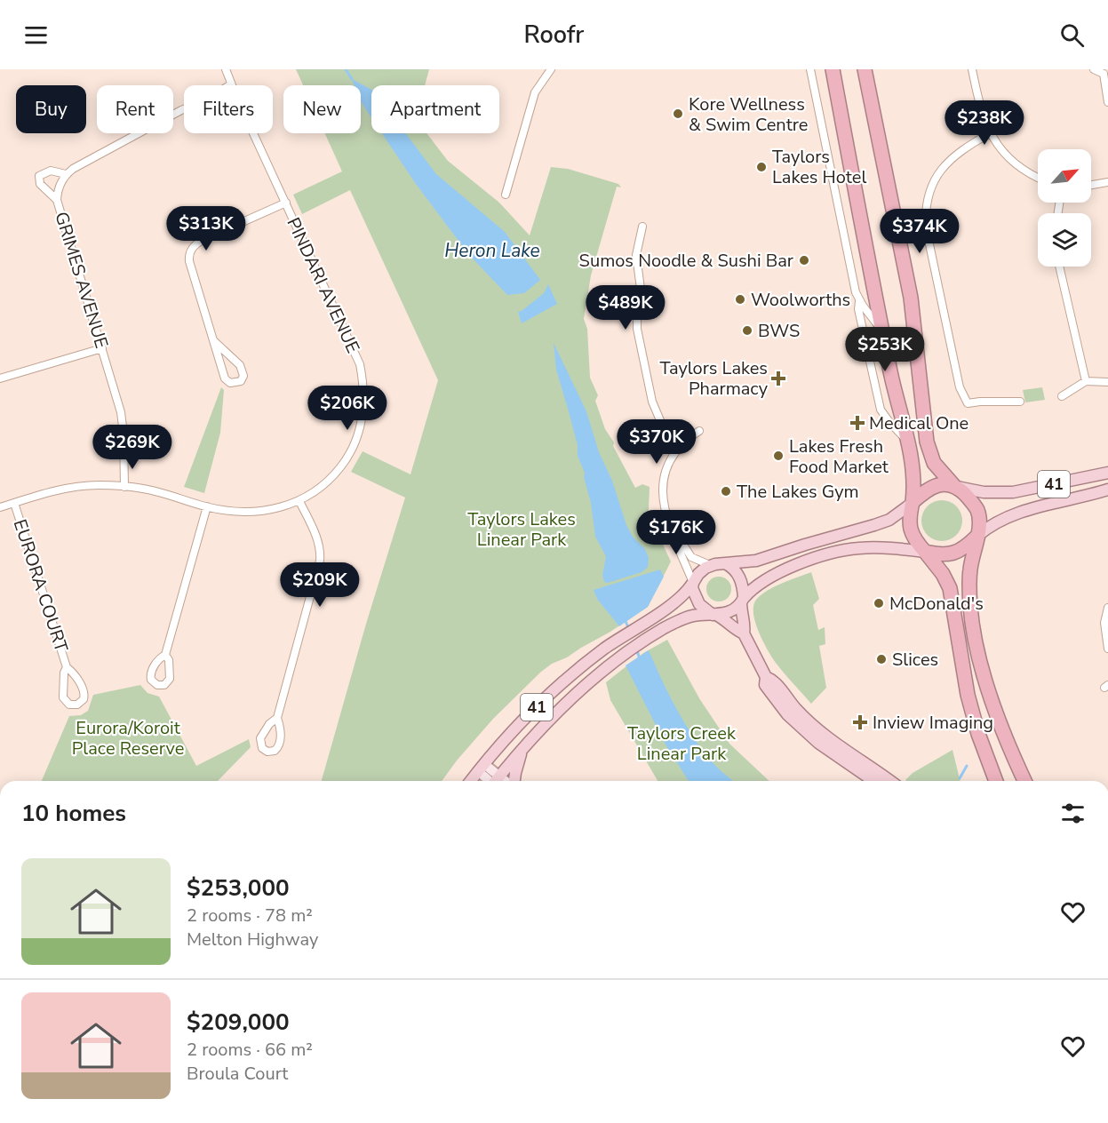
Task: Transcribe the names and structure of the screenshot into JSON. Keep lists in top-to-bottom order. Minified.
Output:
{"streets":{"highway":["41"],"street":["GRIMES AVENUE","PINDARI AVENUE","EURORA COURT"]},"crossings":[["GRIMES AVENUE","PINDARI AVENUE"],["PINDARI AVENUE","EURORA COURT"]],"water":["Heron Lake"],"parks":["Taylors Lakes Linear Park","Eurora/Koroit Place Reserve","Taylors Creek Linear Park"],"places":{"other":["Kore Wellness & Swim Centre","Taylors Lakes Hotel","Sumos Noodle & Sushi Bar","Woolworths","BWS","Lakes Fresh Food Market","The Lakes Gym","McDonald's","Slices"],"health":["Taylors Lakes Pharmacy","Medical One","Inview Imaging"]},"north":"top right","page":{"header":"Roofr","chip":["Buy","Rent","Filters","New","Apartment"],"price":["$238K","$313K","$374K","$489K","$253K","$206K","$370K","$269K","$176K","$209K"],"heading":"10 homes","list":[{"name":"$253,000","note":"2 rooms · 78 m² · Melton Highway"},{"name":"$209,000","note":"2 rooms · 66 m² · Broula Court"}]}}
